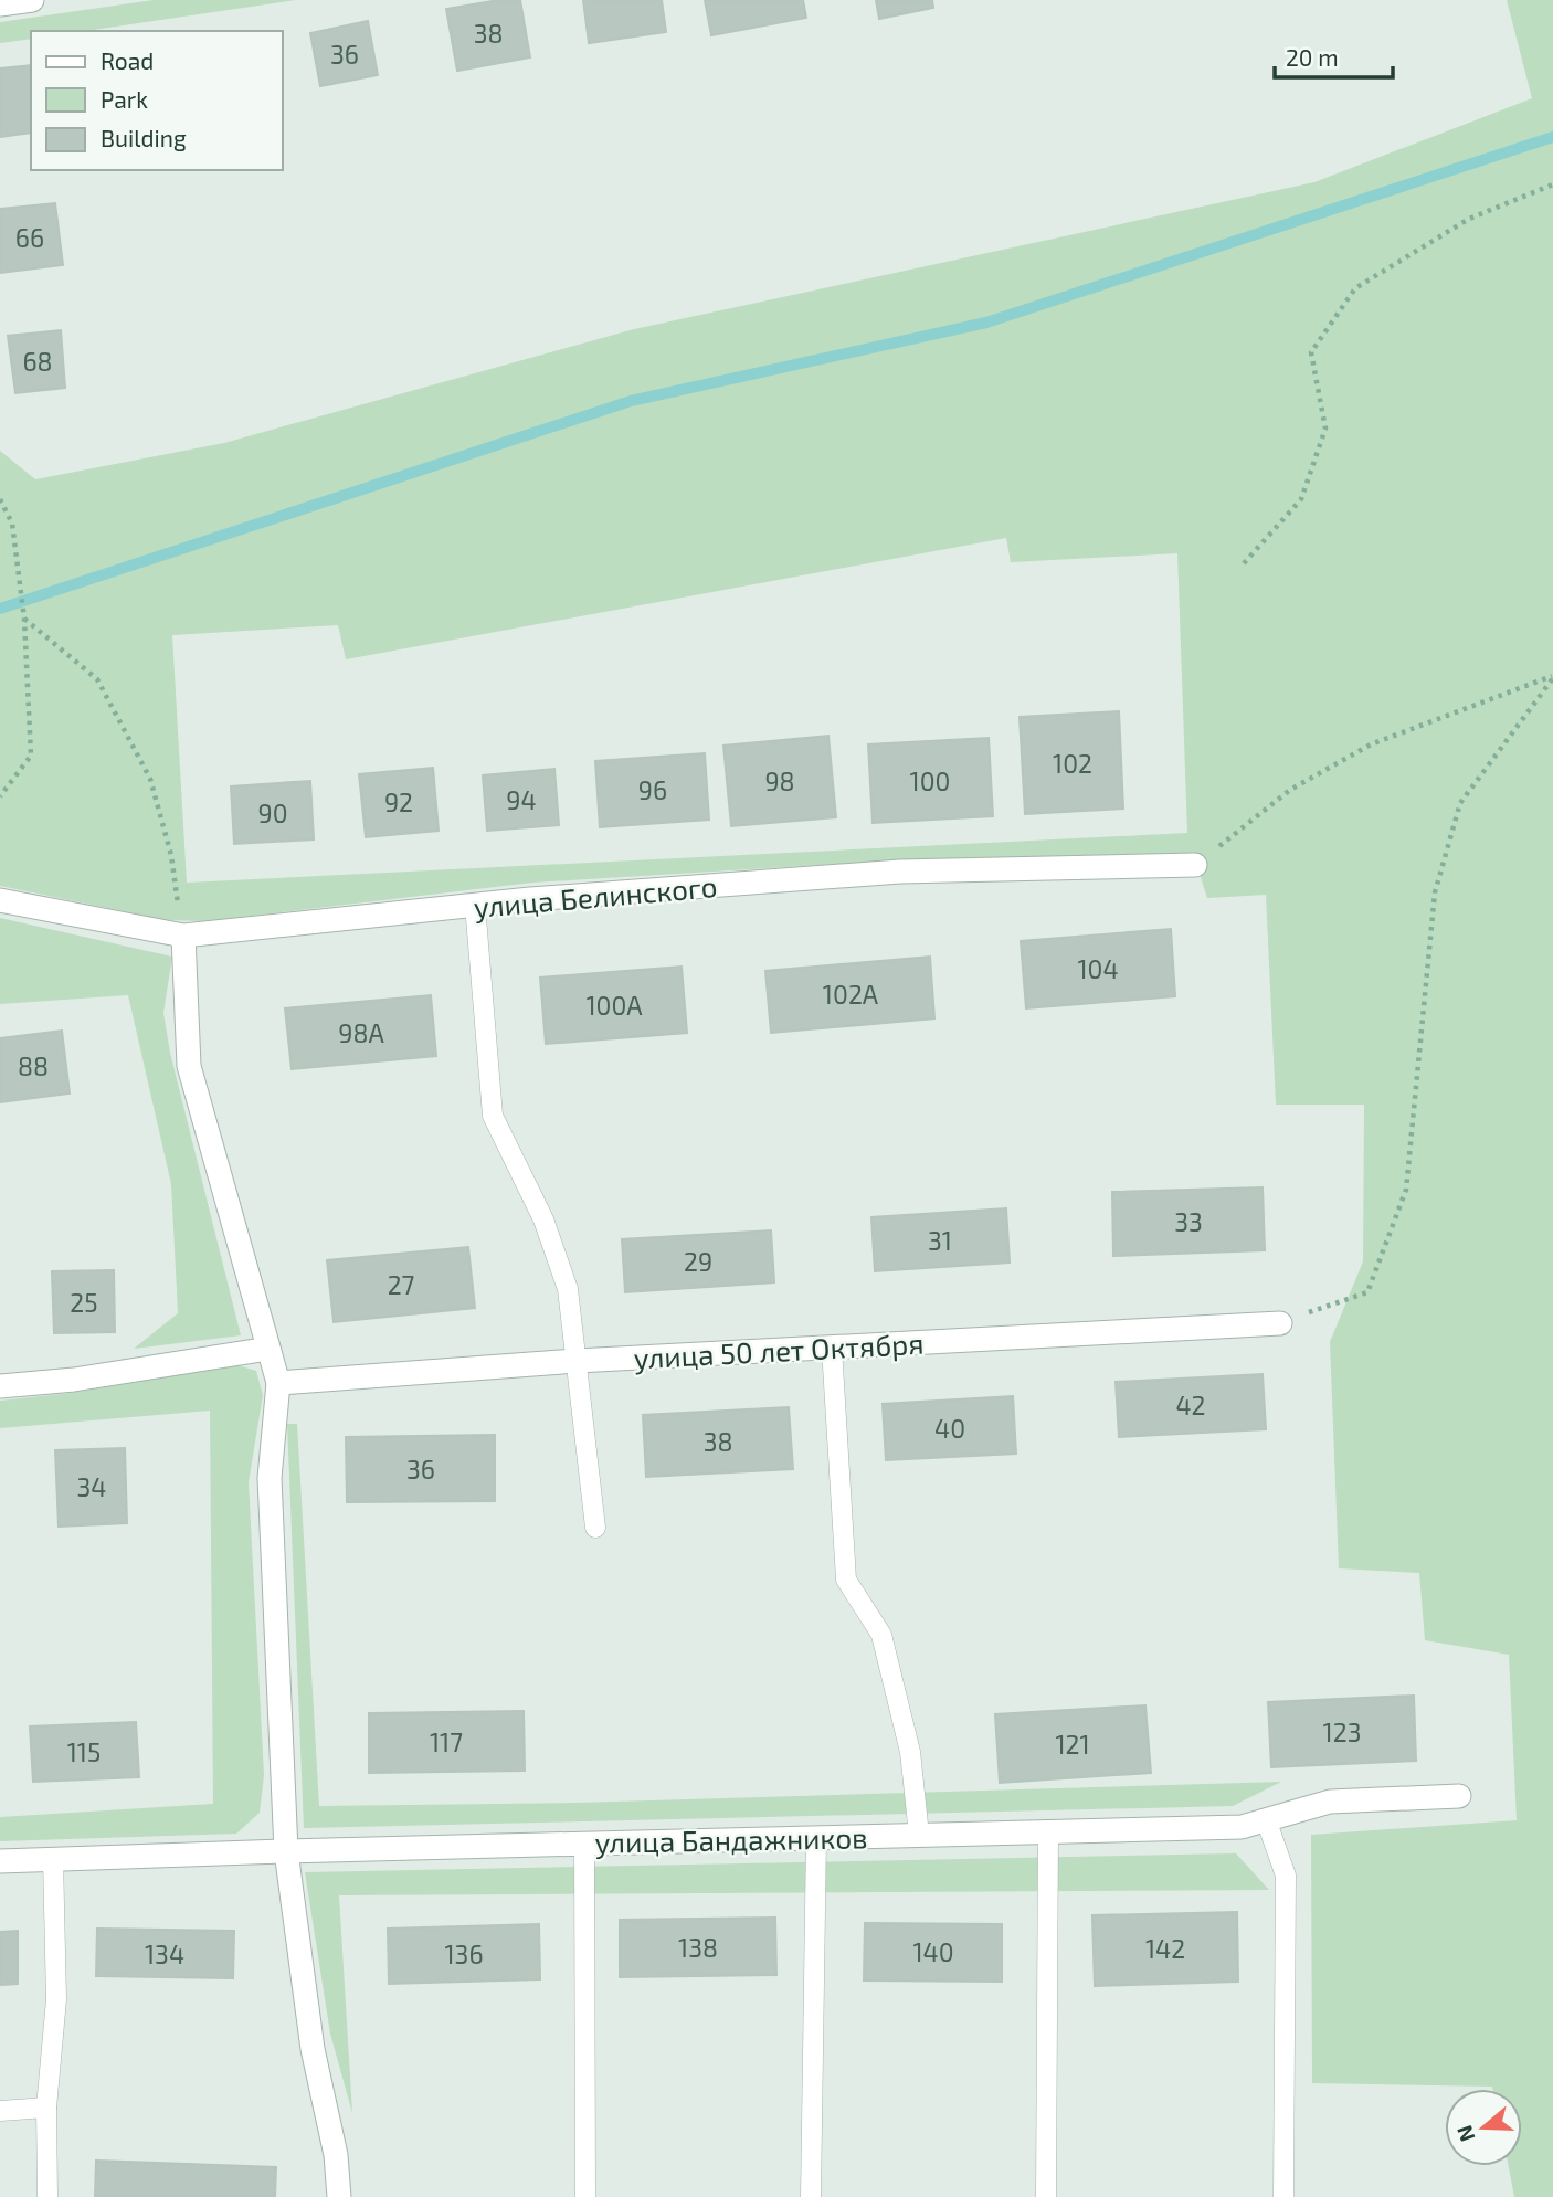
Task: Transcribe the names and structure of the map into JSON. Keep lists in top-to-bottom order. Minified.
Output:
{"streets":{"street":["улица Белинского","улица 50 лет Октября","улица Бандажников"]},"house_numbers":["38","36","66","68","102","98","100","96","94","92","90","104","102А","100А","98А","88","33","31","29","27","25","42","40","38","36","34","123","117","121","115","138","142","140","134","136"],"legend":["Road","Park","Building"],"scale_bar":"20 m","north":"left"}
